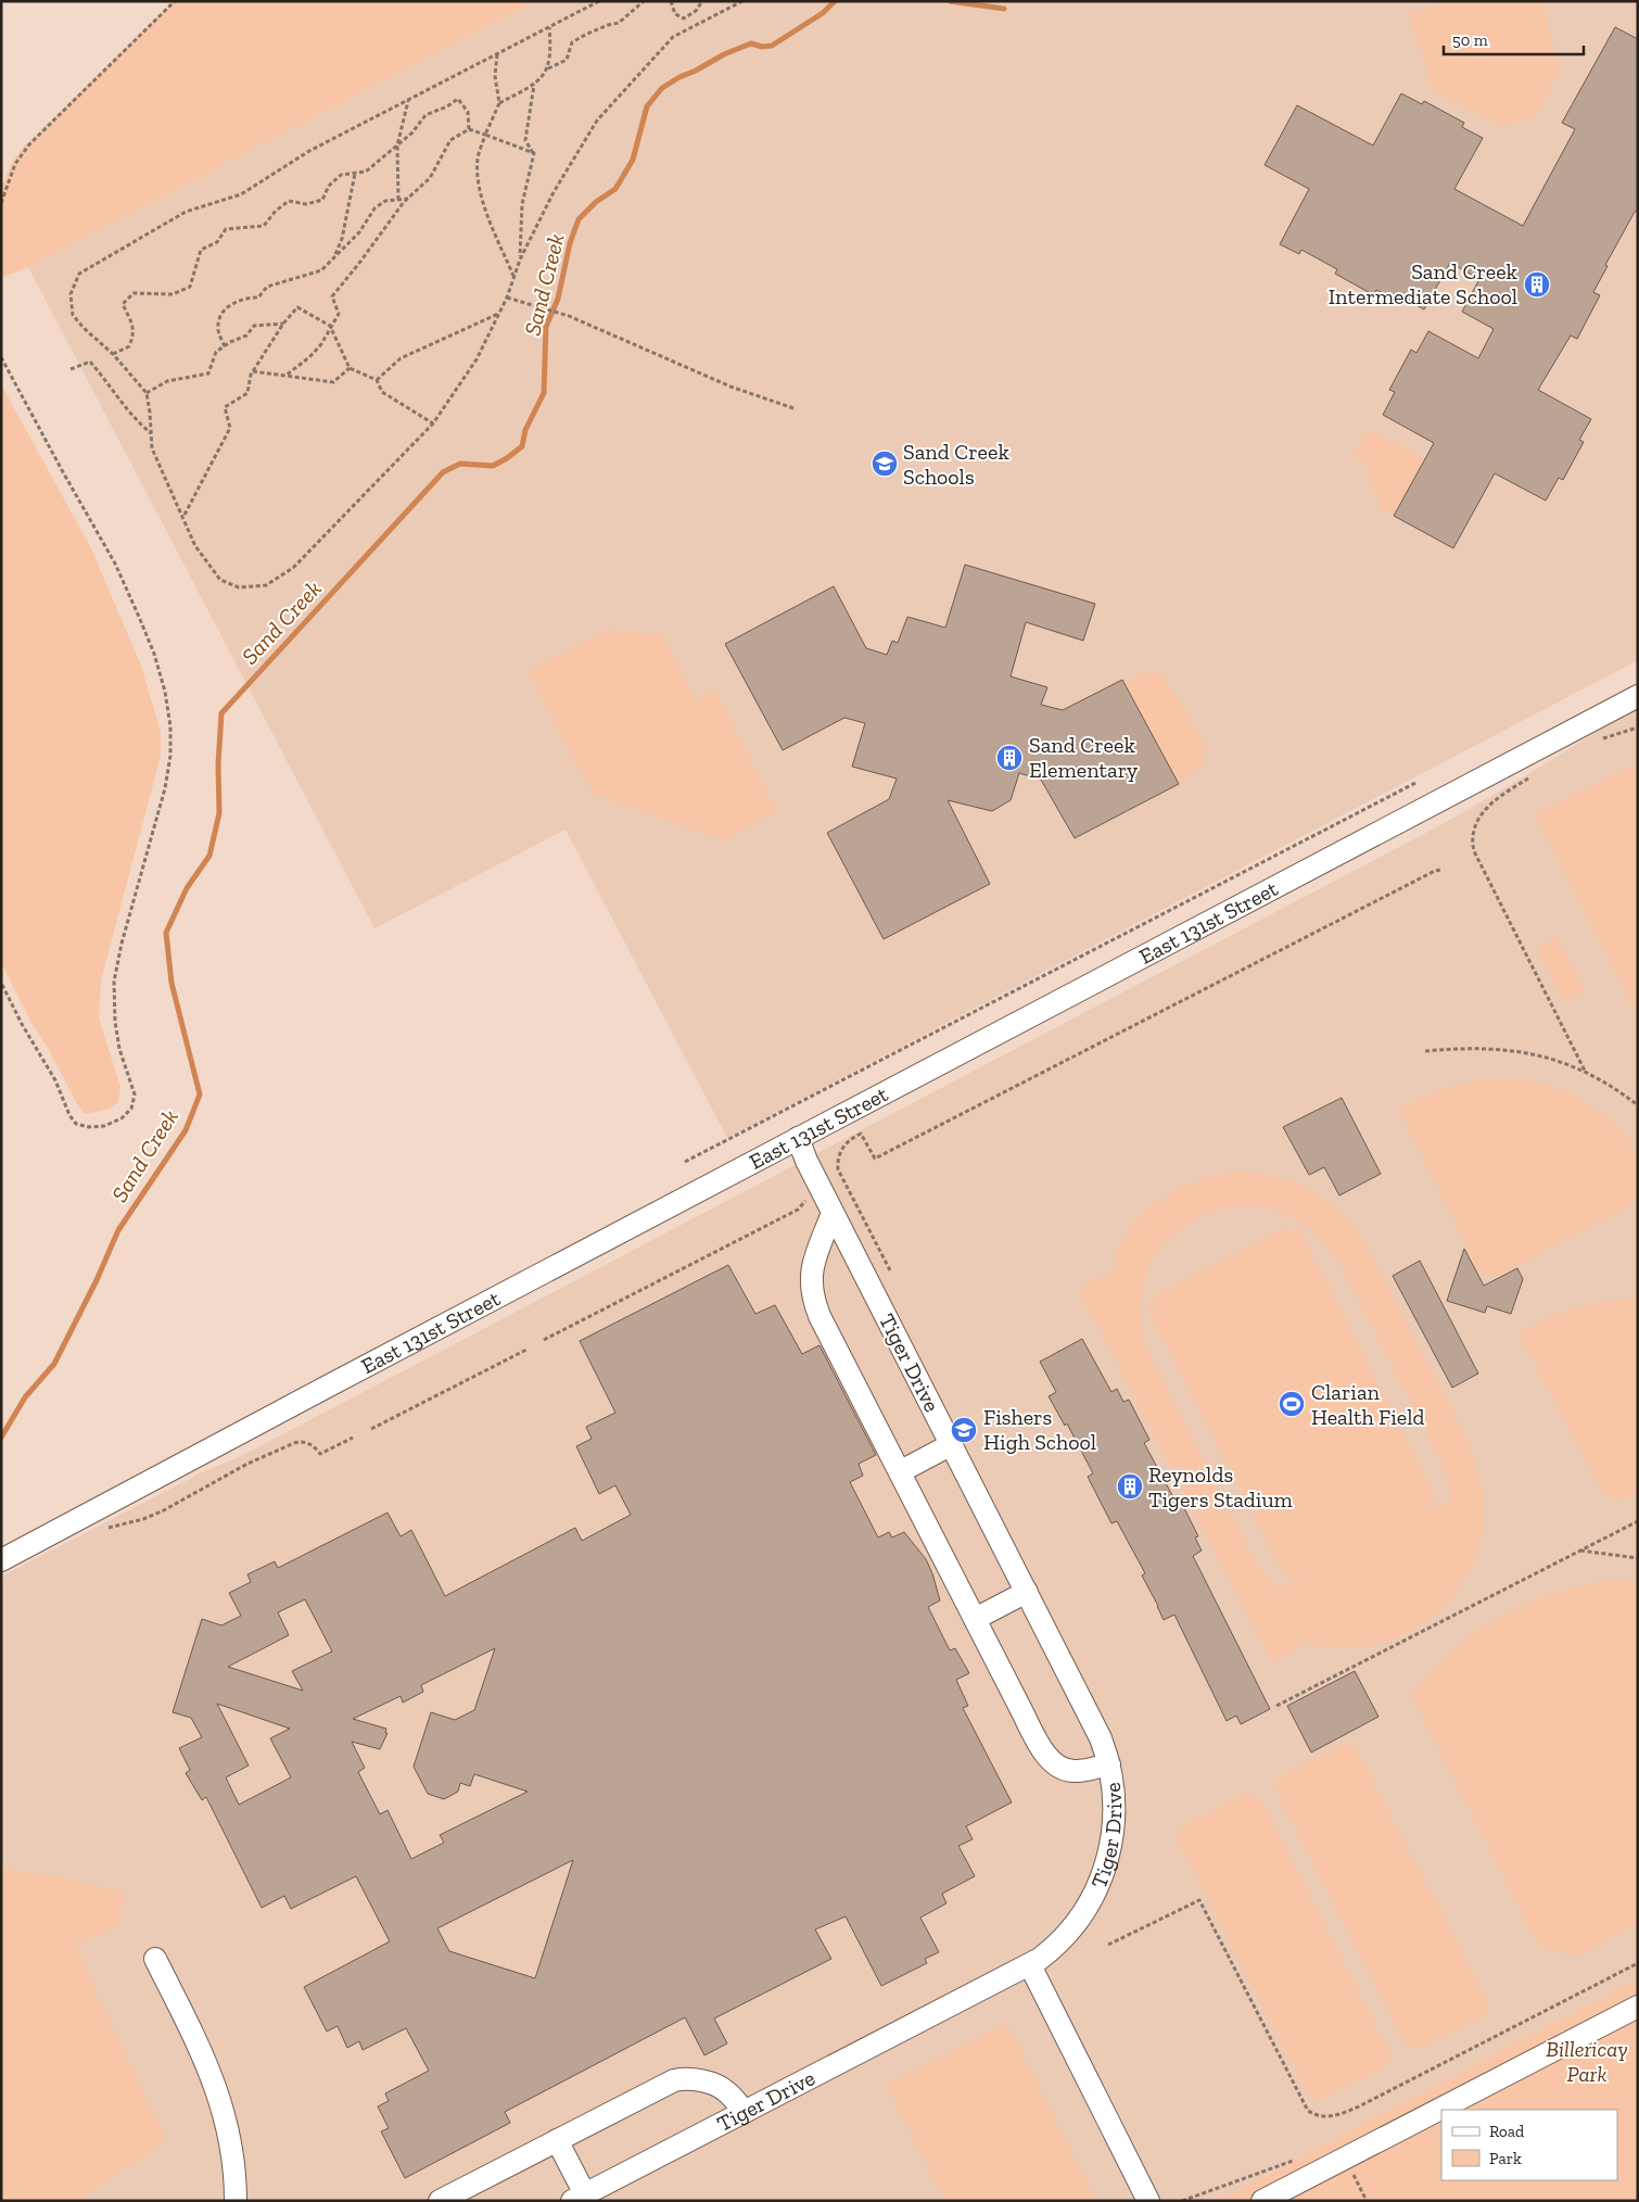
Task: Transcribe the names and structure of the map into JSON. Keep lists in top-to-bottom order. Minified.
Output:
{"streets":{"street":["East 131st Street","Tiger Drive"]},"crossings":[["East 131st Street","Tiger Drive"]],"water":["Sand Creek"],"parks":["Billericay Park"],"places":{"building":["Sand Creek Intermediate School","Sand Creek Elementary","Reynolds Tigers Stadium"],"school or university":["Sand Creek Schools","Fishers High School"],"sports":["Clarian Health Field"]},"legend":["Road","Park"],"scale_bar":"50 m"}
